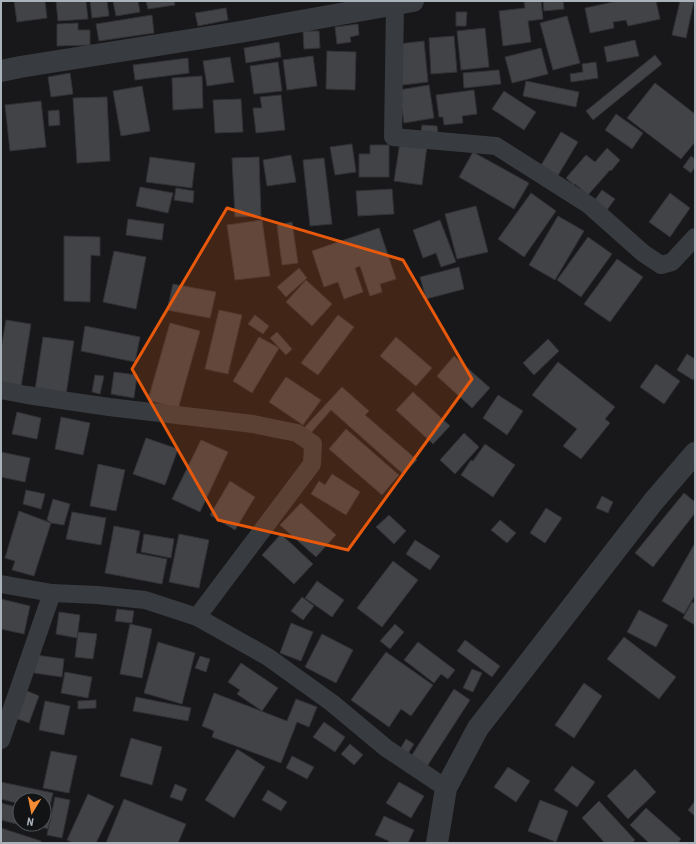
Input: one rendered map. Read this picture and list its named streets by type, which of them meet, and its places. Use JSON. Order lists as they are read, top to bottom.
{
  "north": "bottom"
}
